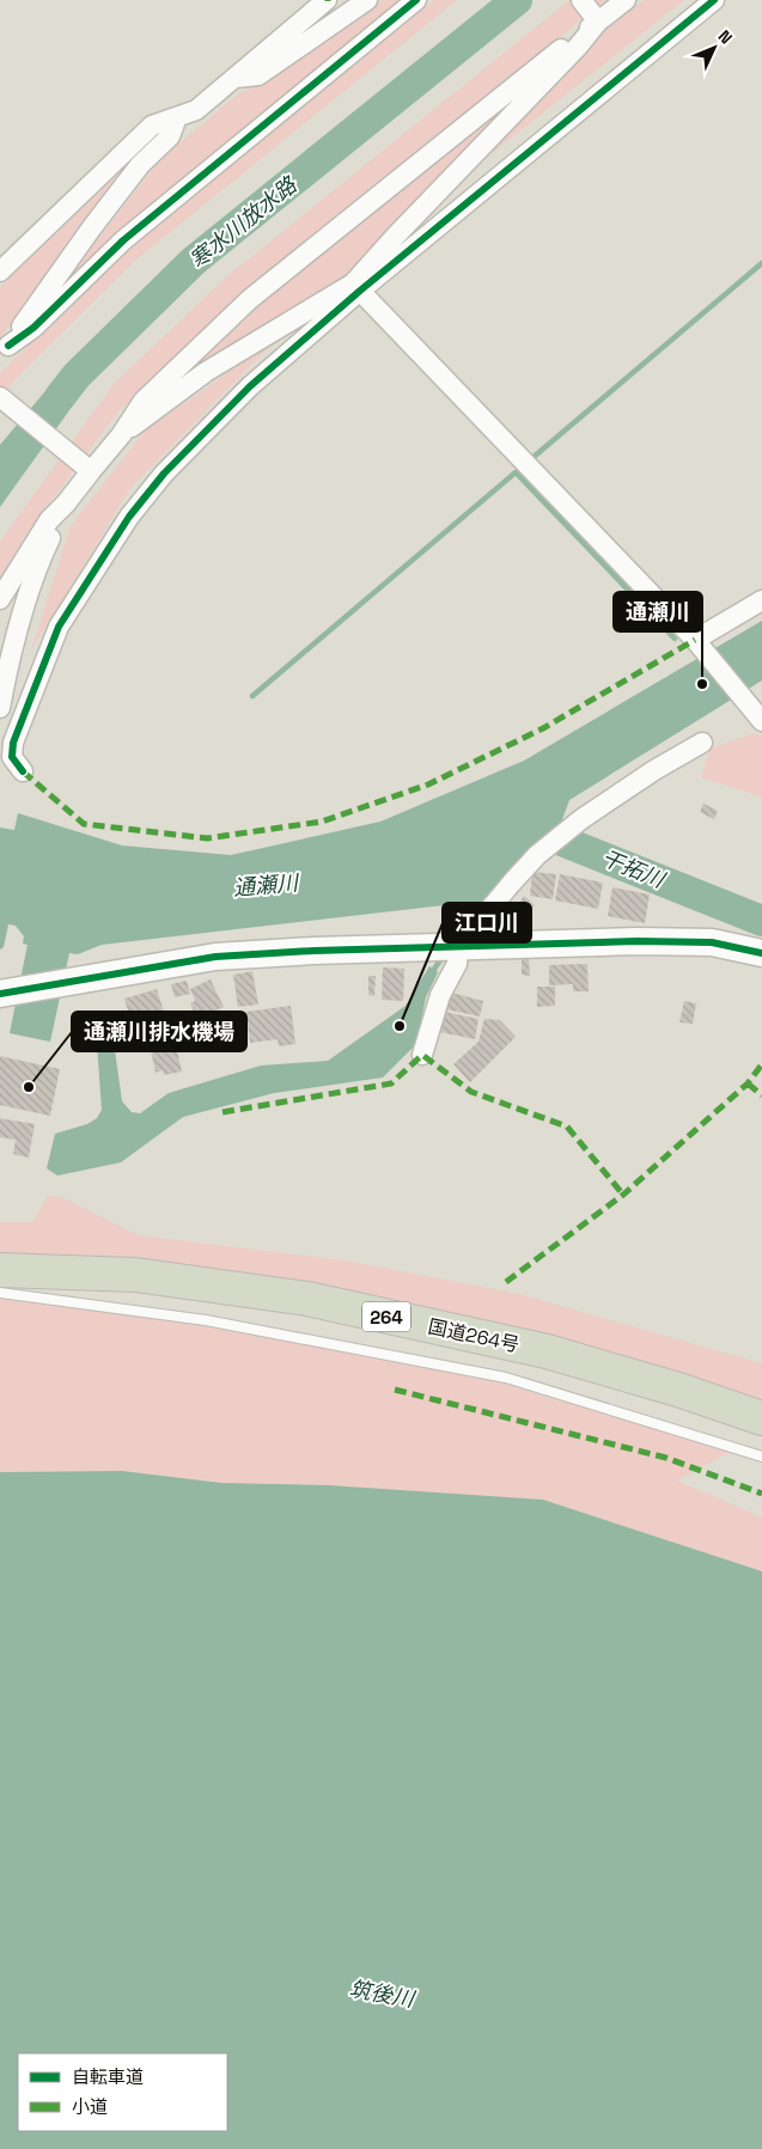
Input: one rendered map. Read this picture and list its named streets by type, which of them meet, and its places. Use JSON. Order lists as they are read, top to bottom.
{
  "streets": {
    "highway": ["264", "国道264号"]
  },
  "water": [
    "寒水川放水路",
    "干拓川",
    "通瀬川",
    "筑後川"
  ],
  "places": ["通瀬川", "江口川", "通瀬川排水機場"],
  "legend": ["自転車道", "小道"],
  "north": "top right"
}
